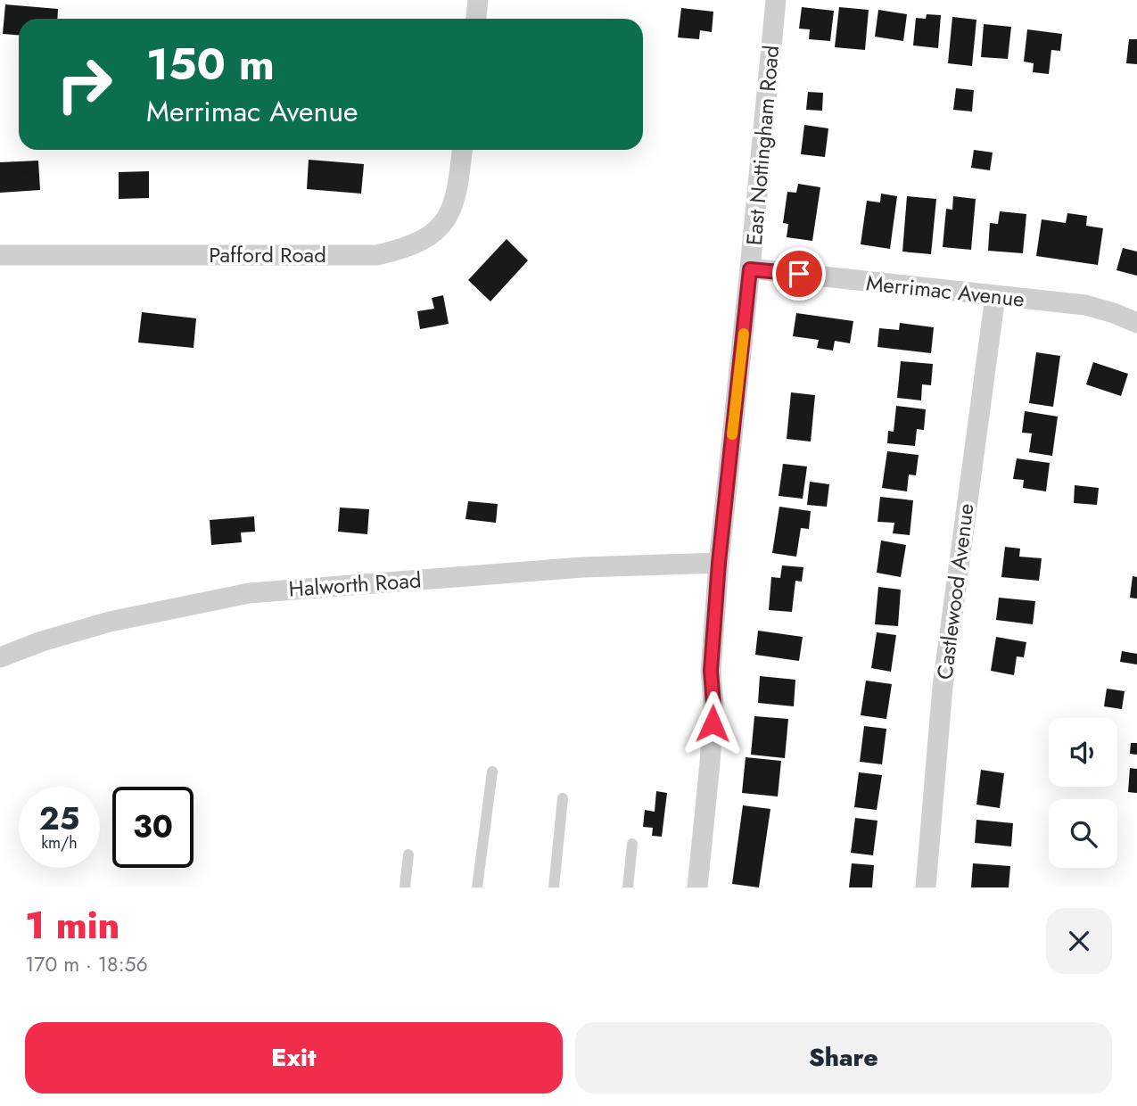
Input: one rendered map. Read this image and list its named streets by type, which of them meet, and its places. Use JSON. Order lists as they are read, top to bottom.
{
  "streets": {
    "street": [
      "East Nottingham Road",
      "Pafford Road",
      "Merrimac Avenue",
      "Halworth Road",
      "Castlewood Avenue"
    ]
  },
  "crossings": [
    ["East Nottingham Road", "Merrimac Avenue"],
    ["East Nottingham Road", "Halworth Road"],
    ["Merrimac Avenue", "Castlewood Avenue"]
  ],
  "page": {
    "turn": ["150 m", "Merrimac Avenue"],
    "speed": "25 km/h",
    "limit": "30",
    "heading": ["1 min", "170 m · 18:56"],
    "buttons": ["Exit", "Share"]
  }
}
